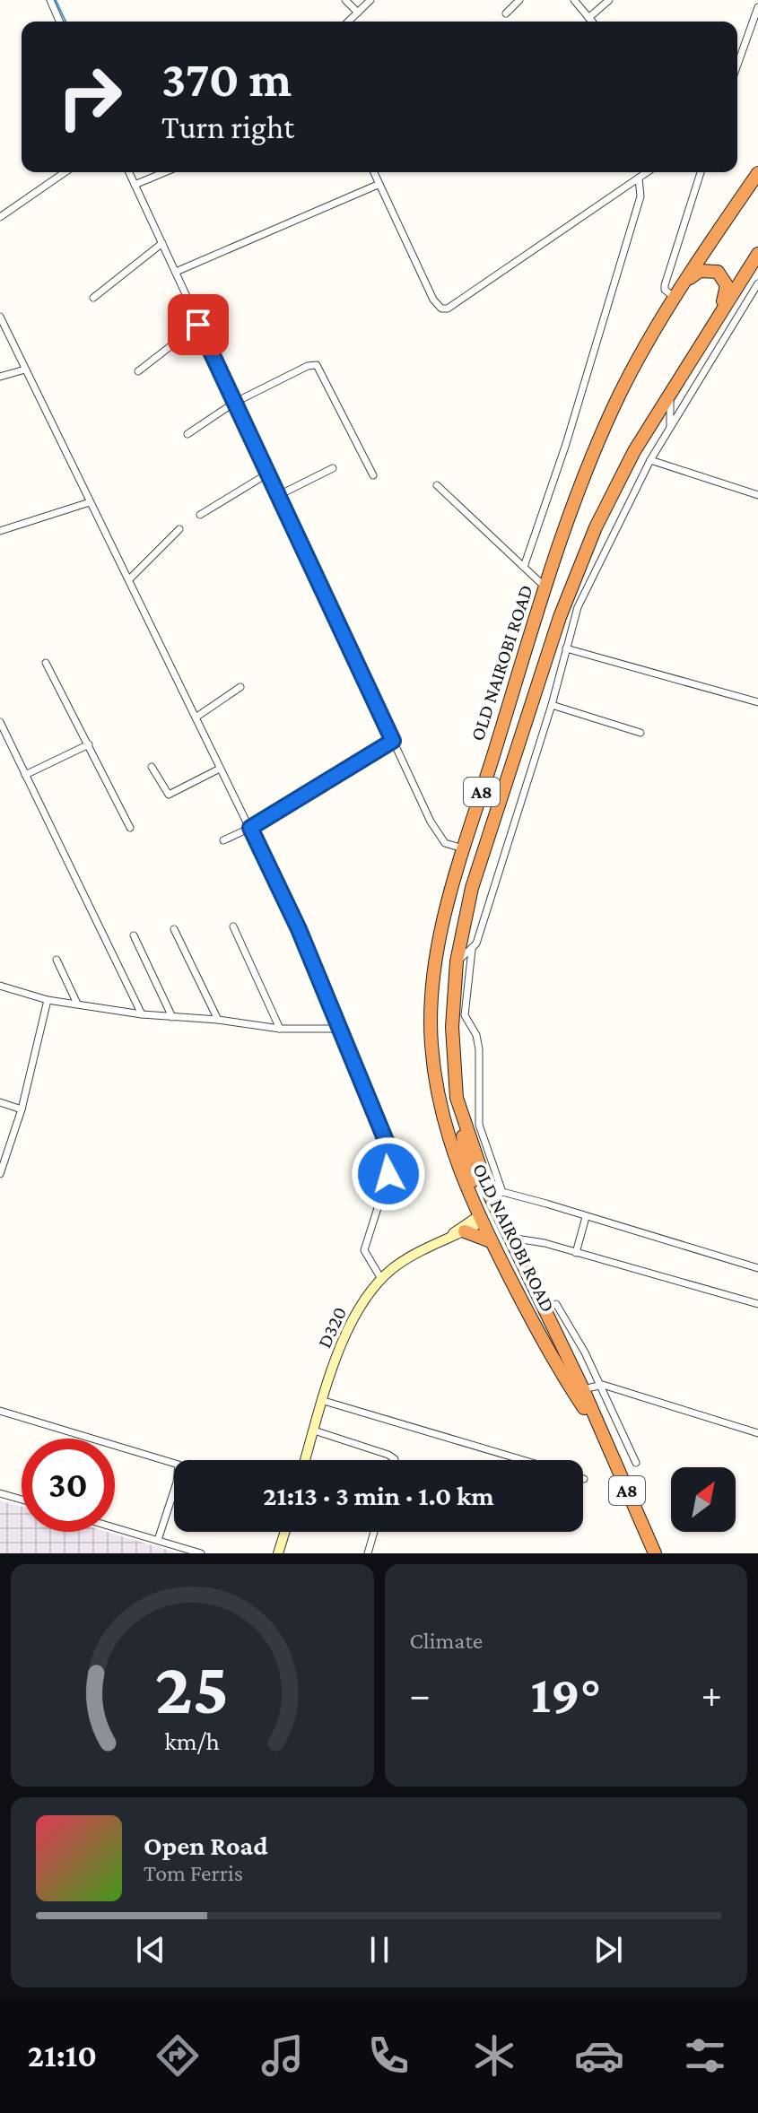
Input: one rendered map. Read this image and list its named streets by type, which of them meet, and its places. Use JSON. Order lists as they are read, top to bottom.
{
  "streets": {
    "highway": ["OLD NAIROBI ROAD", "A8"],
    "street": ["D320"]
  },
  "crossings": [
    ["OLD NAIROBI ROAD", "D320"]
  ],
  "north": "top right",
  "page": {
    "turn": ["370 m", "Turn right"],
    "limit": "30",
    "trip": "21:13 · 3 min · 1.0 km",
    "tile": "Climate",
    "heat": ["−", "19°", "+"],
    "song": ["Open Road", "Tom Ferris"],
    "tabs": "21:10",
    "gauge": ["25", "km/h"]
  }
}
